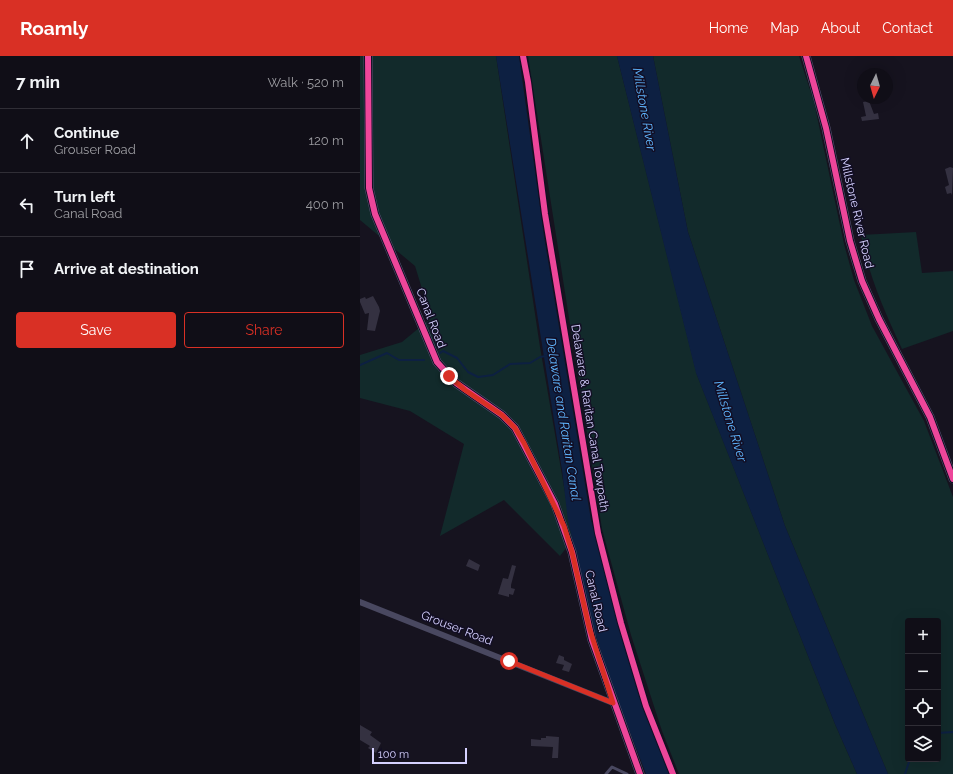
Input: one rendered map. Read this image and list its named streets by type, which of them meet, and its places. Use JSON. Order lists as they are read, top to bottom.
{
  "streets": {
    "street": ["Millstone River Road", "Canal Road", "Grouser Road"],
    "cycle path": ["Delaware & Raritan Canal Towpath"]
  },
  "crossings": [
    ["Canal Road", "Grouser Road"]
  ],
  "water": ["Millstone River", "Delaware and Raritan Canal"],
  "scale_bar": "100 m",
  "north": "bottom",
  "page": {
    "header": "Roamly",
    "nav": [
      "Home",
      "Map",
      "About",
      "Contact"
    ],
    "heading": ["7 min", "Walk · 520 m"],
    "list": [
      ["Continue", "Grouser Road", "120 m"],
      ["Turn left", "Canal Road", "400 m"],
      "Arrive at destination"
    ],
    "buttons": ["Save", "Share"],
    "map_buttons": ["+", "−"],
    "scale": "100 m"
  }
}
